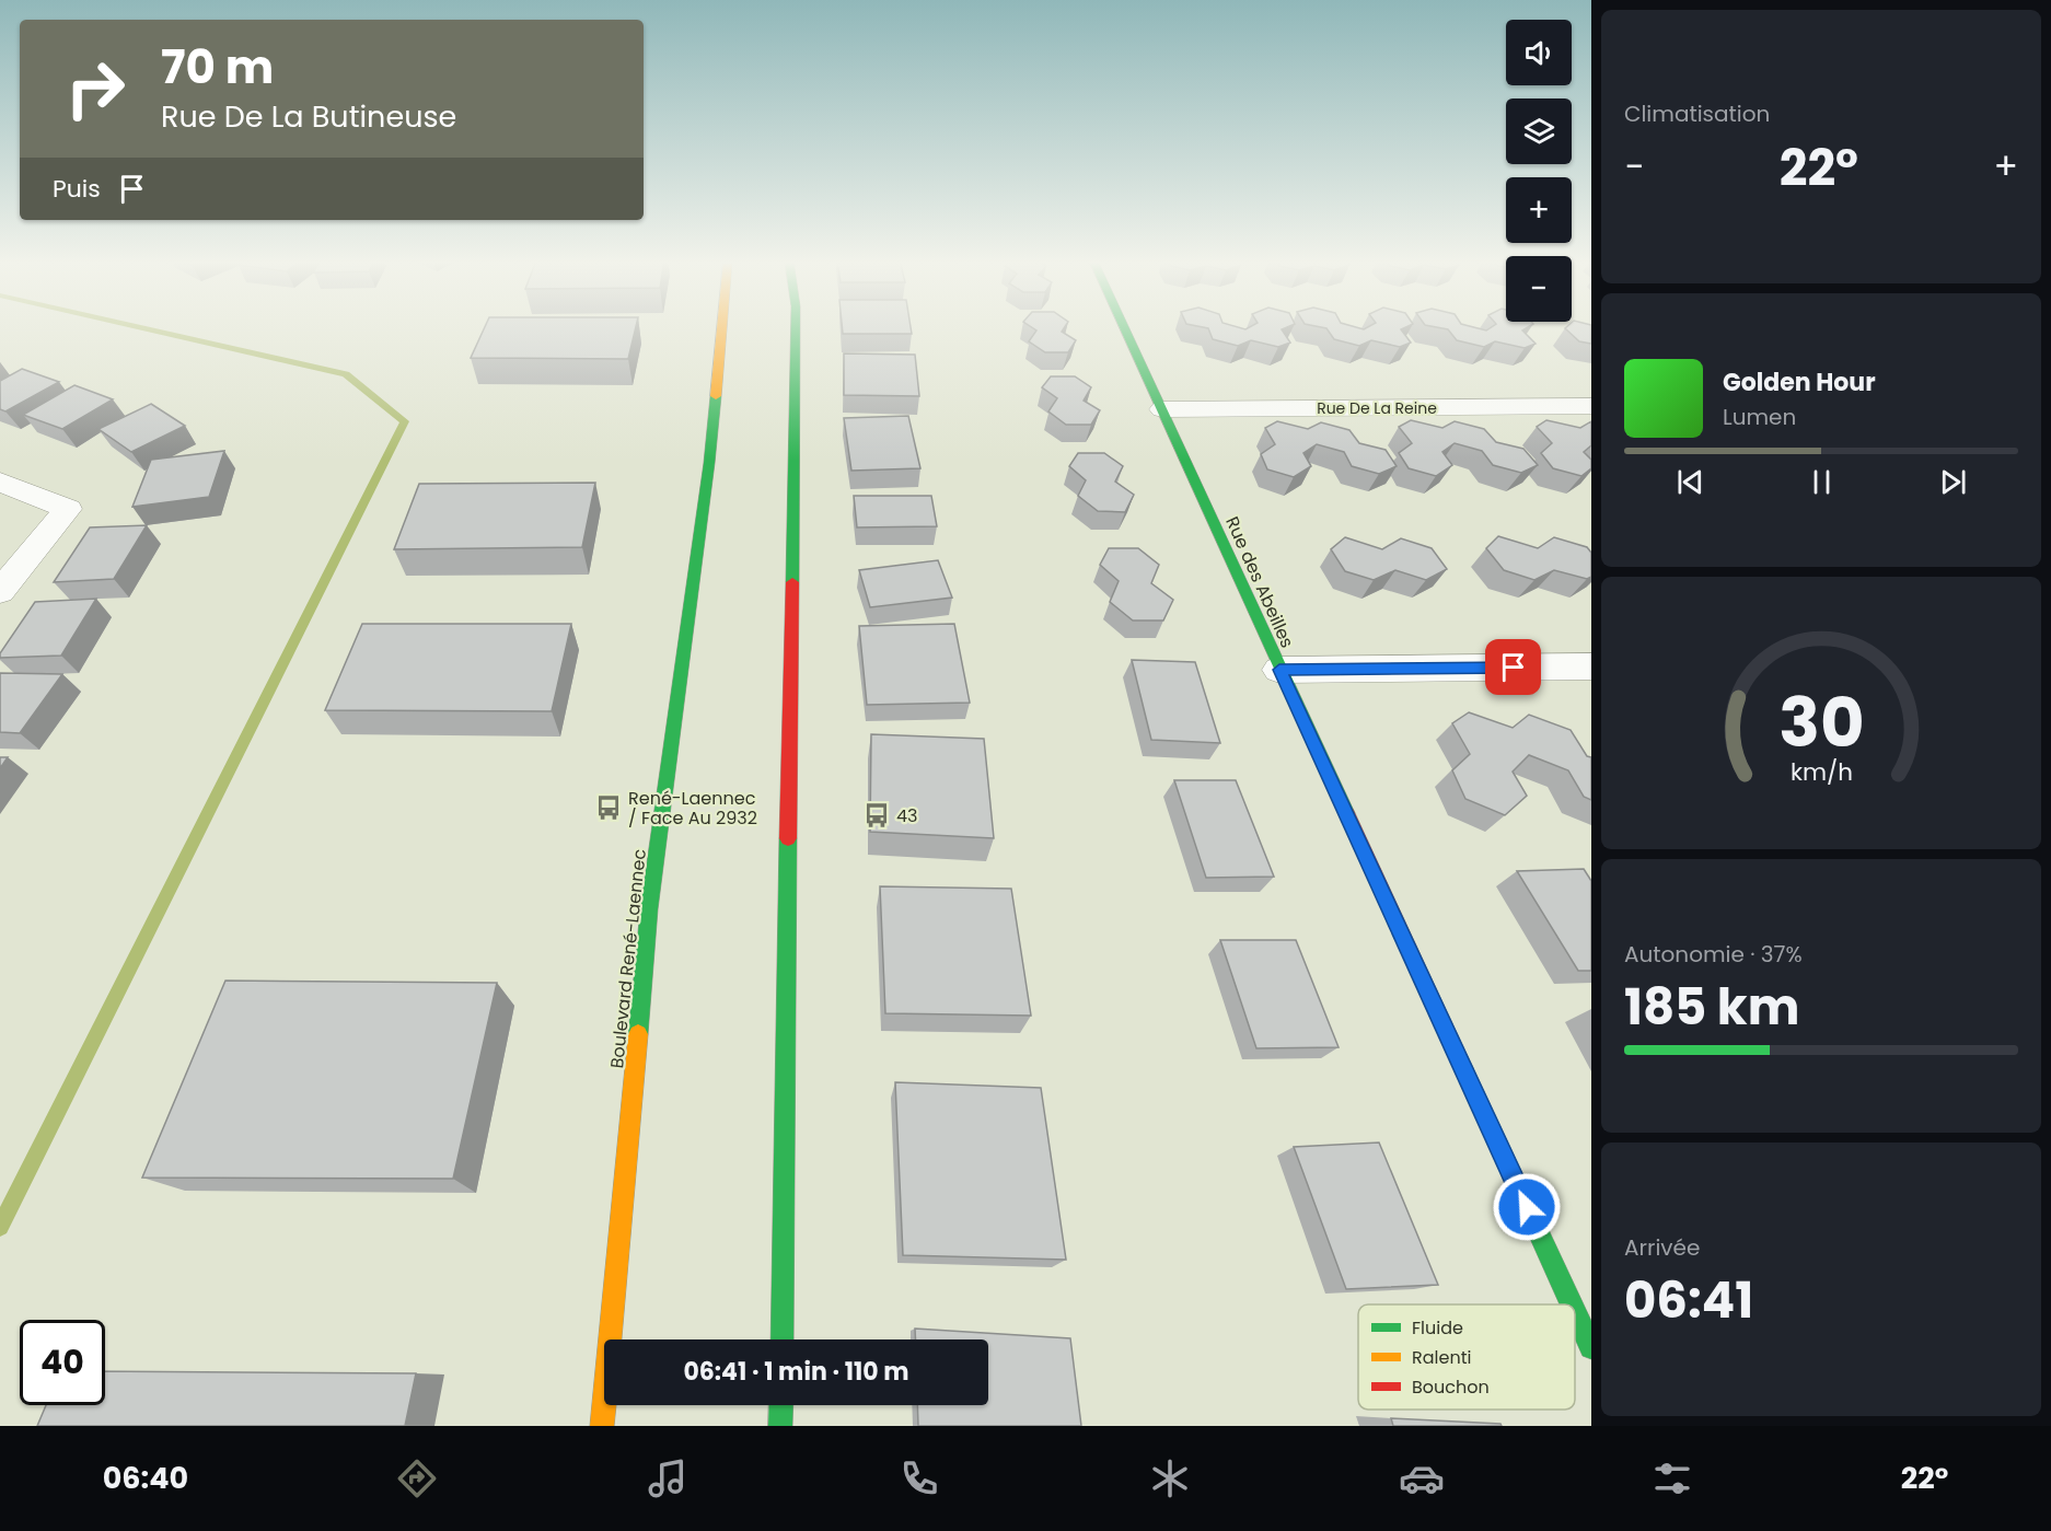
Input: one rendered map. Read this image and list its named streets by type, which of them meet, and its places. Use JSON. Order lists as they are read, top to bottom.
{
  "streets": {
    "street": ["Rue De La Reine", "Rue des Abeilles", "Boulevard René-Laennec"]
  },
  "crossings": [
    ["Rue De La Reine", "Rue des Abeilles"]
  ],
  "places": {
    "bus stop": ["René-Laennec / Face Au 2932", "43"]
  },
  "legend": ["Fluide", "Ralenti", "Bouchon"],
  "page": {
    "tile": [
      "Climatisation",
      ["Autonomie · 37%", "185 km"],
      ["Arrivée", "06:41"]
    ],
    "map_buttons": ["+", "−"],
    "turn": ["70 m", "Rue De La Butineuse"],
    "heat": ["−", "22°", "+"],
    "then": "Puis",
    "song": ["Golden Hour", "Lumen"],
    "limit": "40",
    "trip": "06:41 · 1 min · 110 m",
    "tabs": ["06:40", "22°"],
    "gauge": ["30", "km/h"]
  }
}
